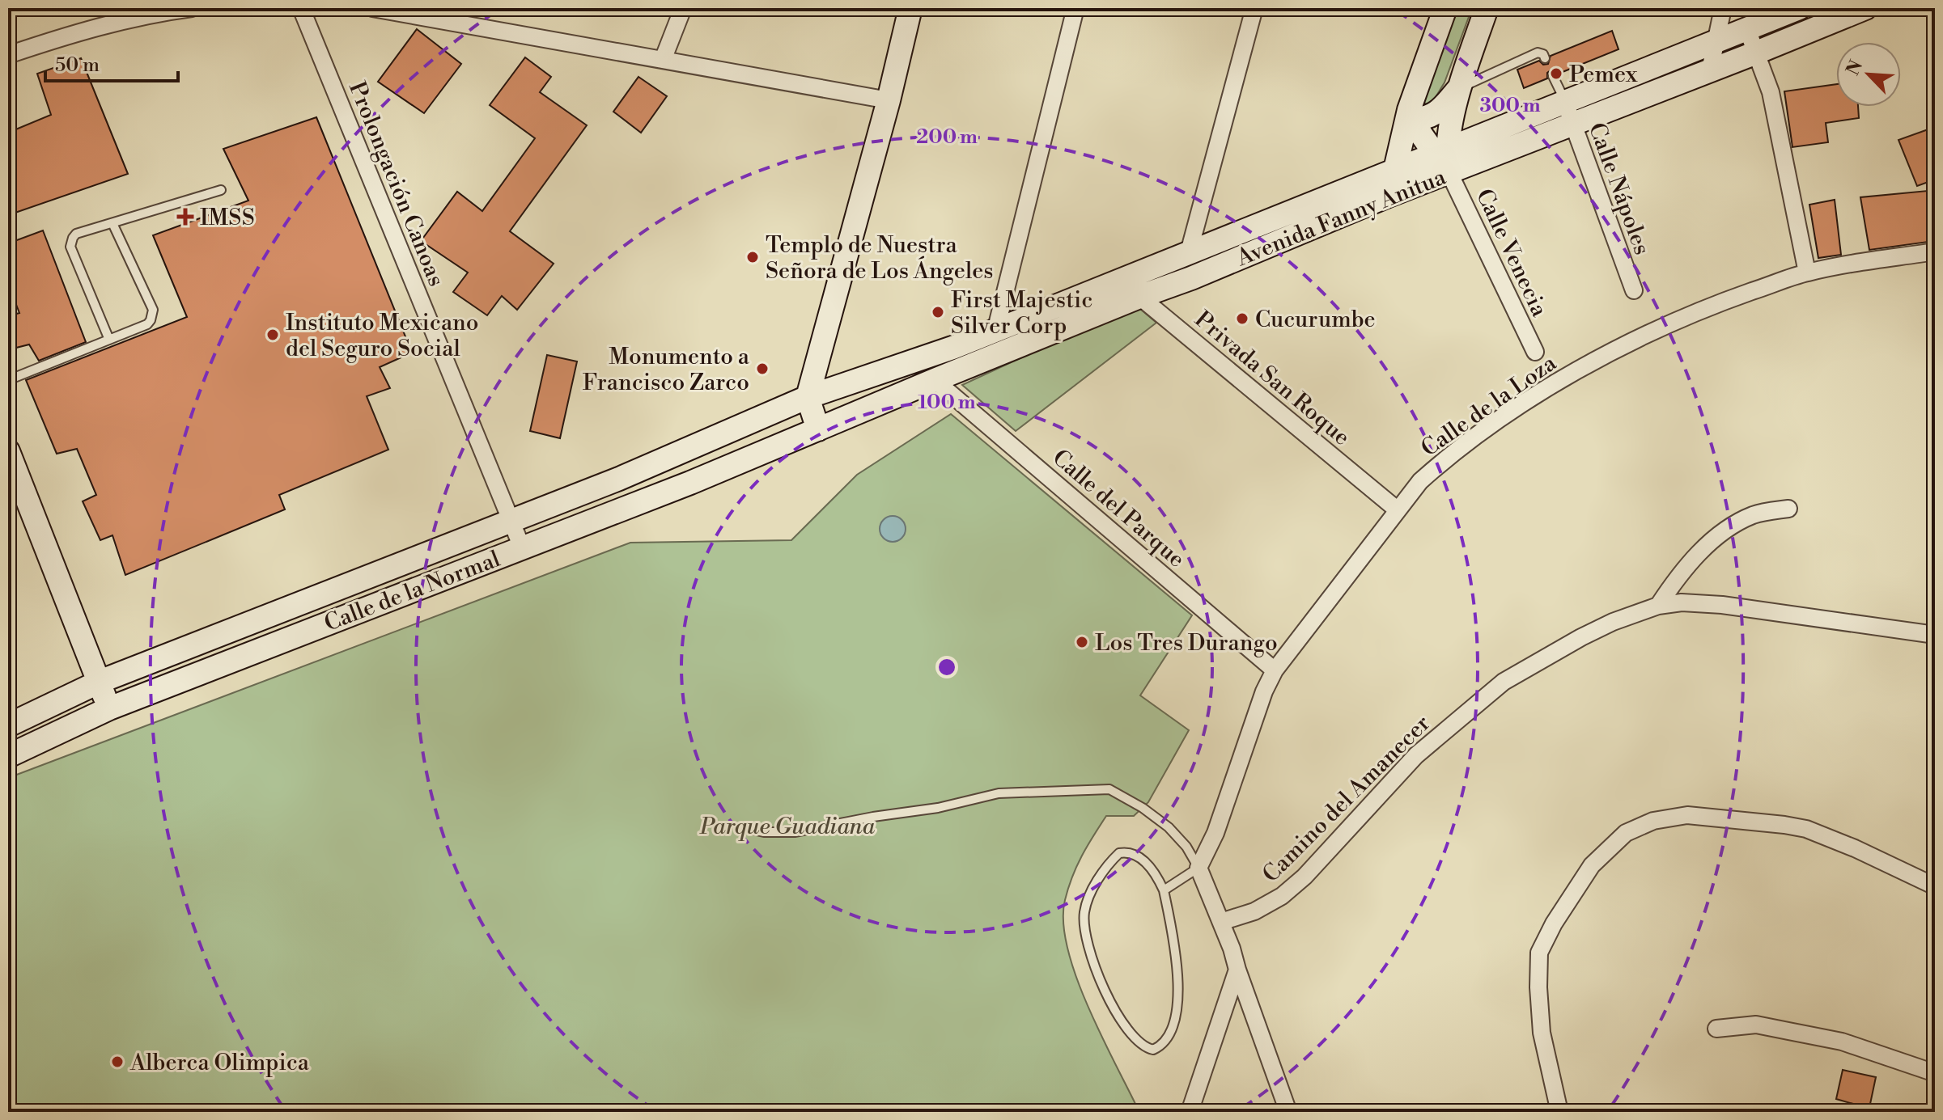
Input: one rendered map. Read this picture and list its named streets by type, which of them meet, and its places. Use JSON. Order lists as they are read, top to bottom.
{
  "streets": {
    "main road": ["Avenida Fanny Anitua", "Calle de la Normal"],
    "street": [
      "Prolongación Canoas",
      "Calle Nápoles",
      "Calle Venecia",
      "Privada San Roque",
      "Calle de la Loza",
      "Calle del Parque",
      "Camino del Amanecer"
    ]
  },
  "crossings": [
    ["Prolongación Canoas", "Calle de la Normal"],
    ["Calle Nápoles", "Avenida Fanny Anitua"],
    ["Avenida Fanny Anitua", "Calle Venecia"],
    ["Avenida Fanny Anitua", "Privada San Roque"],
    ["Avenida Fanny Anitua", "Calle del Parque"],
    ["Avenida Fanny Anitua", "Calle de la Normal"],
    ["Privada San Roque", "Calle de la Loza"],
    ["Calle de la Loza", "Calle del Parque"]
  ],
  "parks": ["Parque Guadiana"],
  "places": {
    "other": [
      "Pemex",
      "Templo de Nuestra Señora de Los Ángeles",
      "First Majestic Silver Corp",
      "Cucurumbe",
      "Instituto Mexicano del Seguro Social",
      "Monumento a Francisco Zarco",
      "Los Tres Durango",
      "Alberca Olimpica"
    ],
    "health": ["IMSS"]
  },
  "scale_bar": "50 m",
  "north": "top left",
  "rings": ["300 m", "200 m", "100 m"]
}
